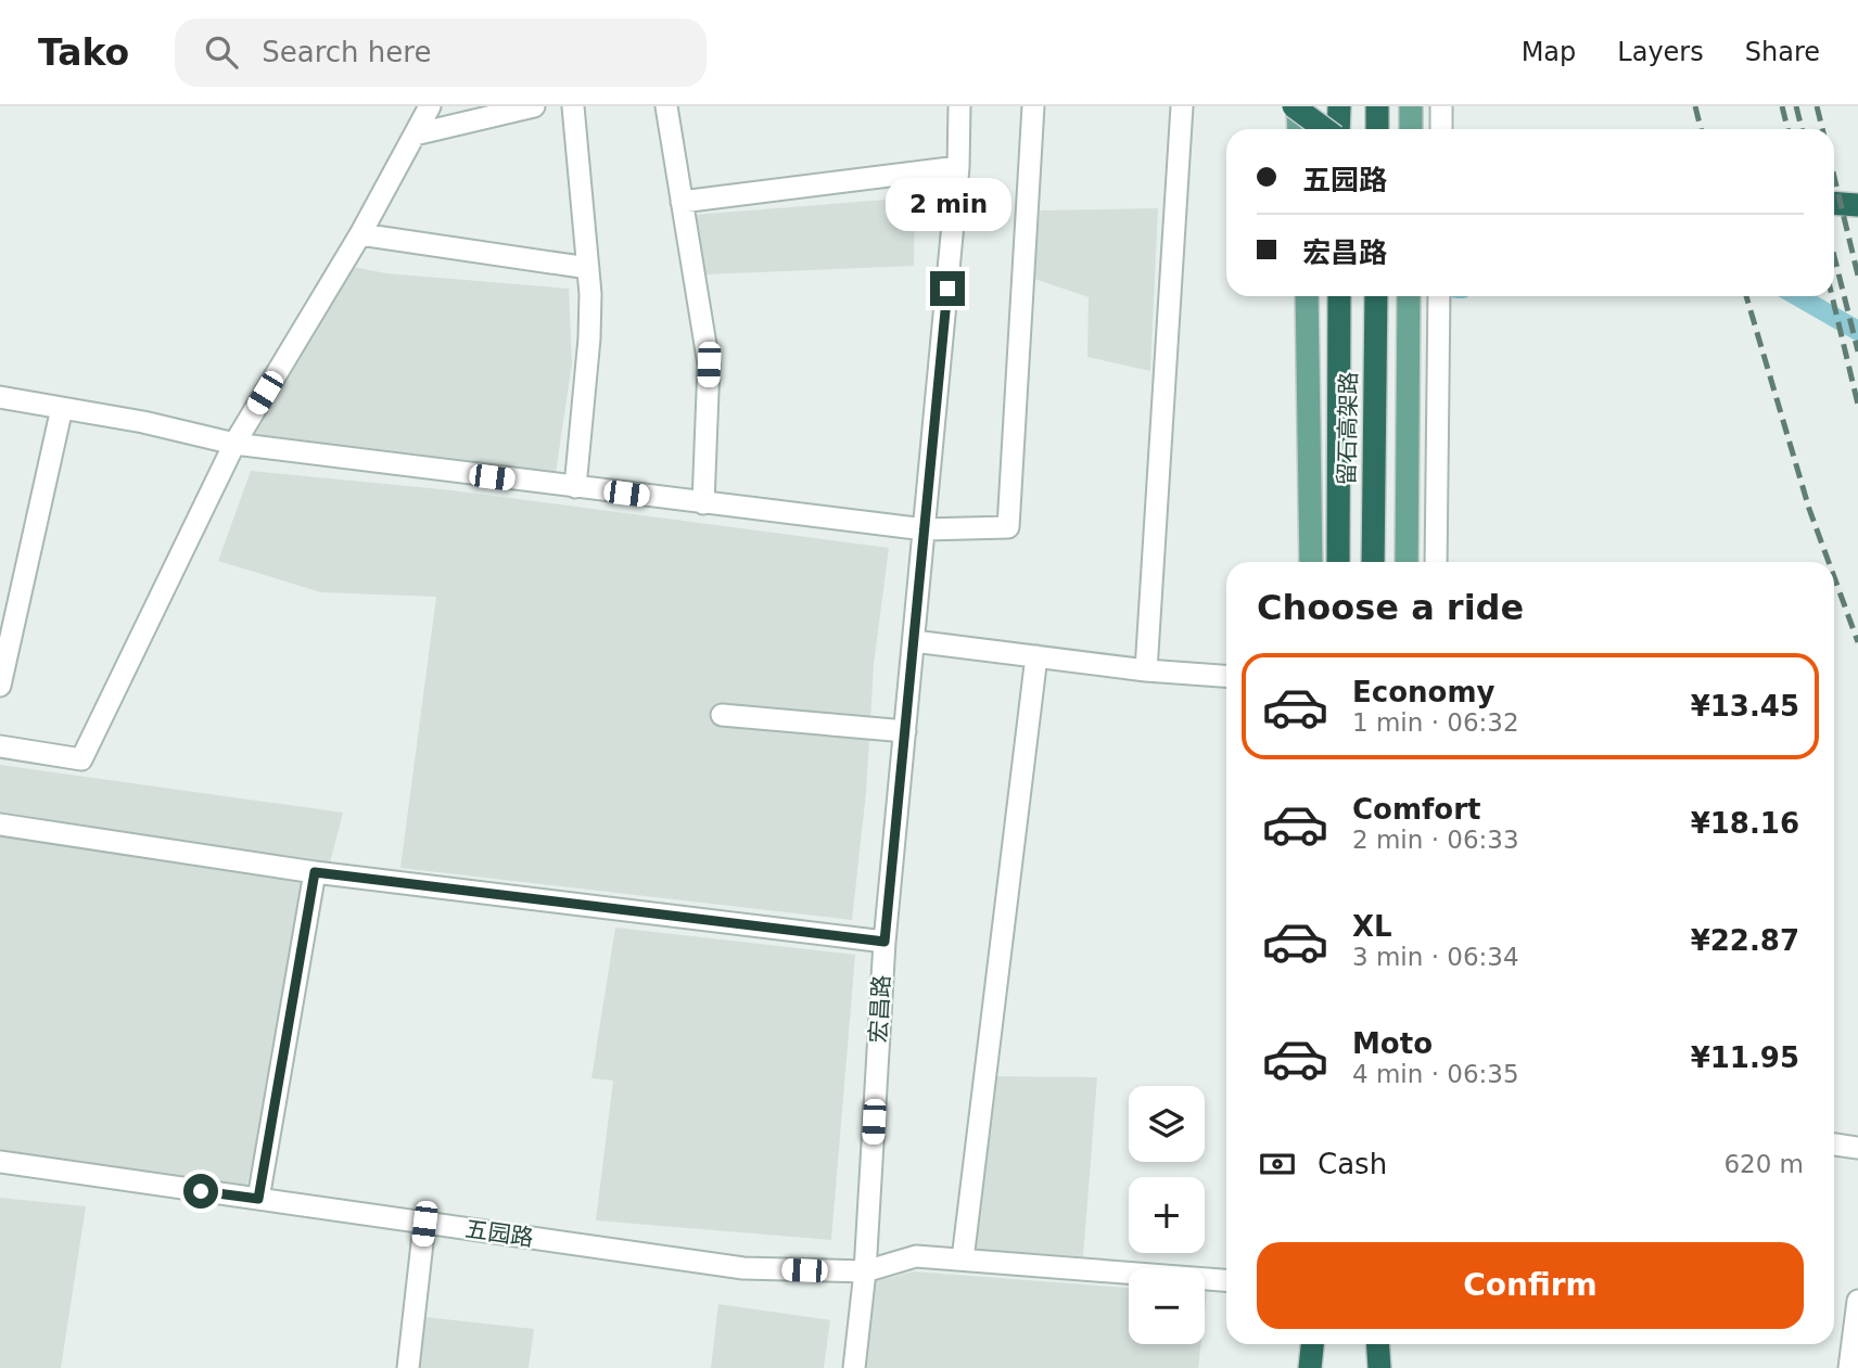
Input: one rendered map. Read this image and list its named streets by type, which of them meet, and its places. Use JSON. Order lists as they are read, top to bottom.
{
  "streets": {
    "highway": ["留石高架路"],
    "street": ["宏昌路", "五园路"]
  },
  "crossings": [
    ["宏昌路", "五园路"]
  ],
  "page": {
    "header": "Tako",
    "search": "Search here",
    "nav": ["Map", "Layers", "Share"],
    "banner": ["五园路", "宏昌路"],
    "bubble": "2 min",
    "heading": "Choose a ride",
    "list": [
      {
        "name": "Economy",
        "note": "1 min · 06:32",
        "value": "¥13.45"
      },
      {
        "name": "Comfort",
        "note": "2 min · 06:33",
        "value": "¥18.16"
      },
      {
        "name": "XL",
        "note": "3 min · 06:34",
        "value": "¥22.87"
      },
      {
        "name": "Moto",
        "note": "4 min · 06:35",
        "value": "¥11.95"
      }
    ],
    "map_buttons": ["+", "−"],
    "pay": ["Cash", "620 m"],
    "buttons": "Confirm"
  }
}
